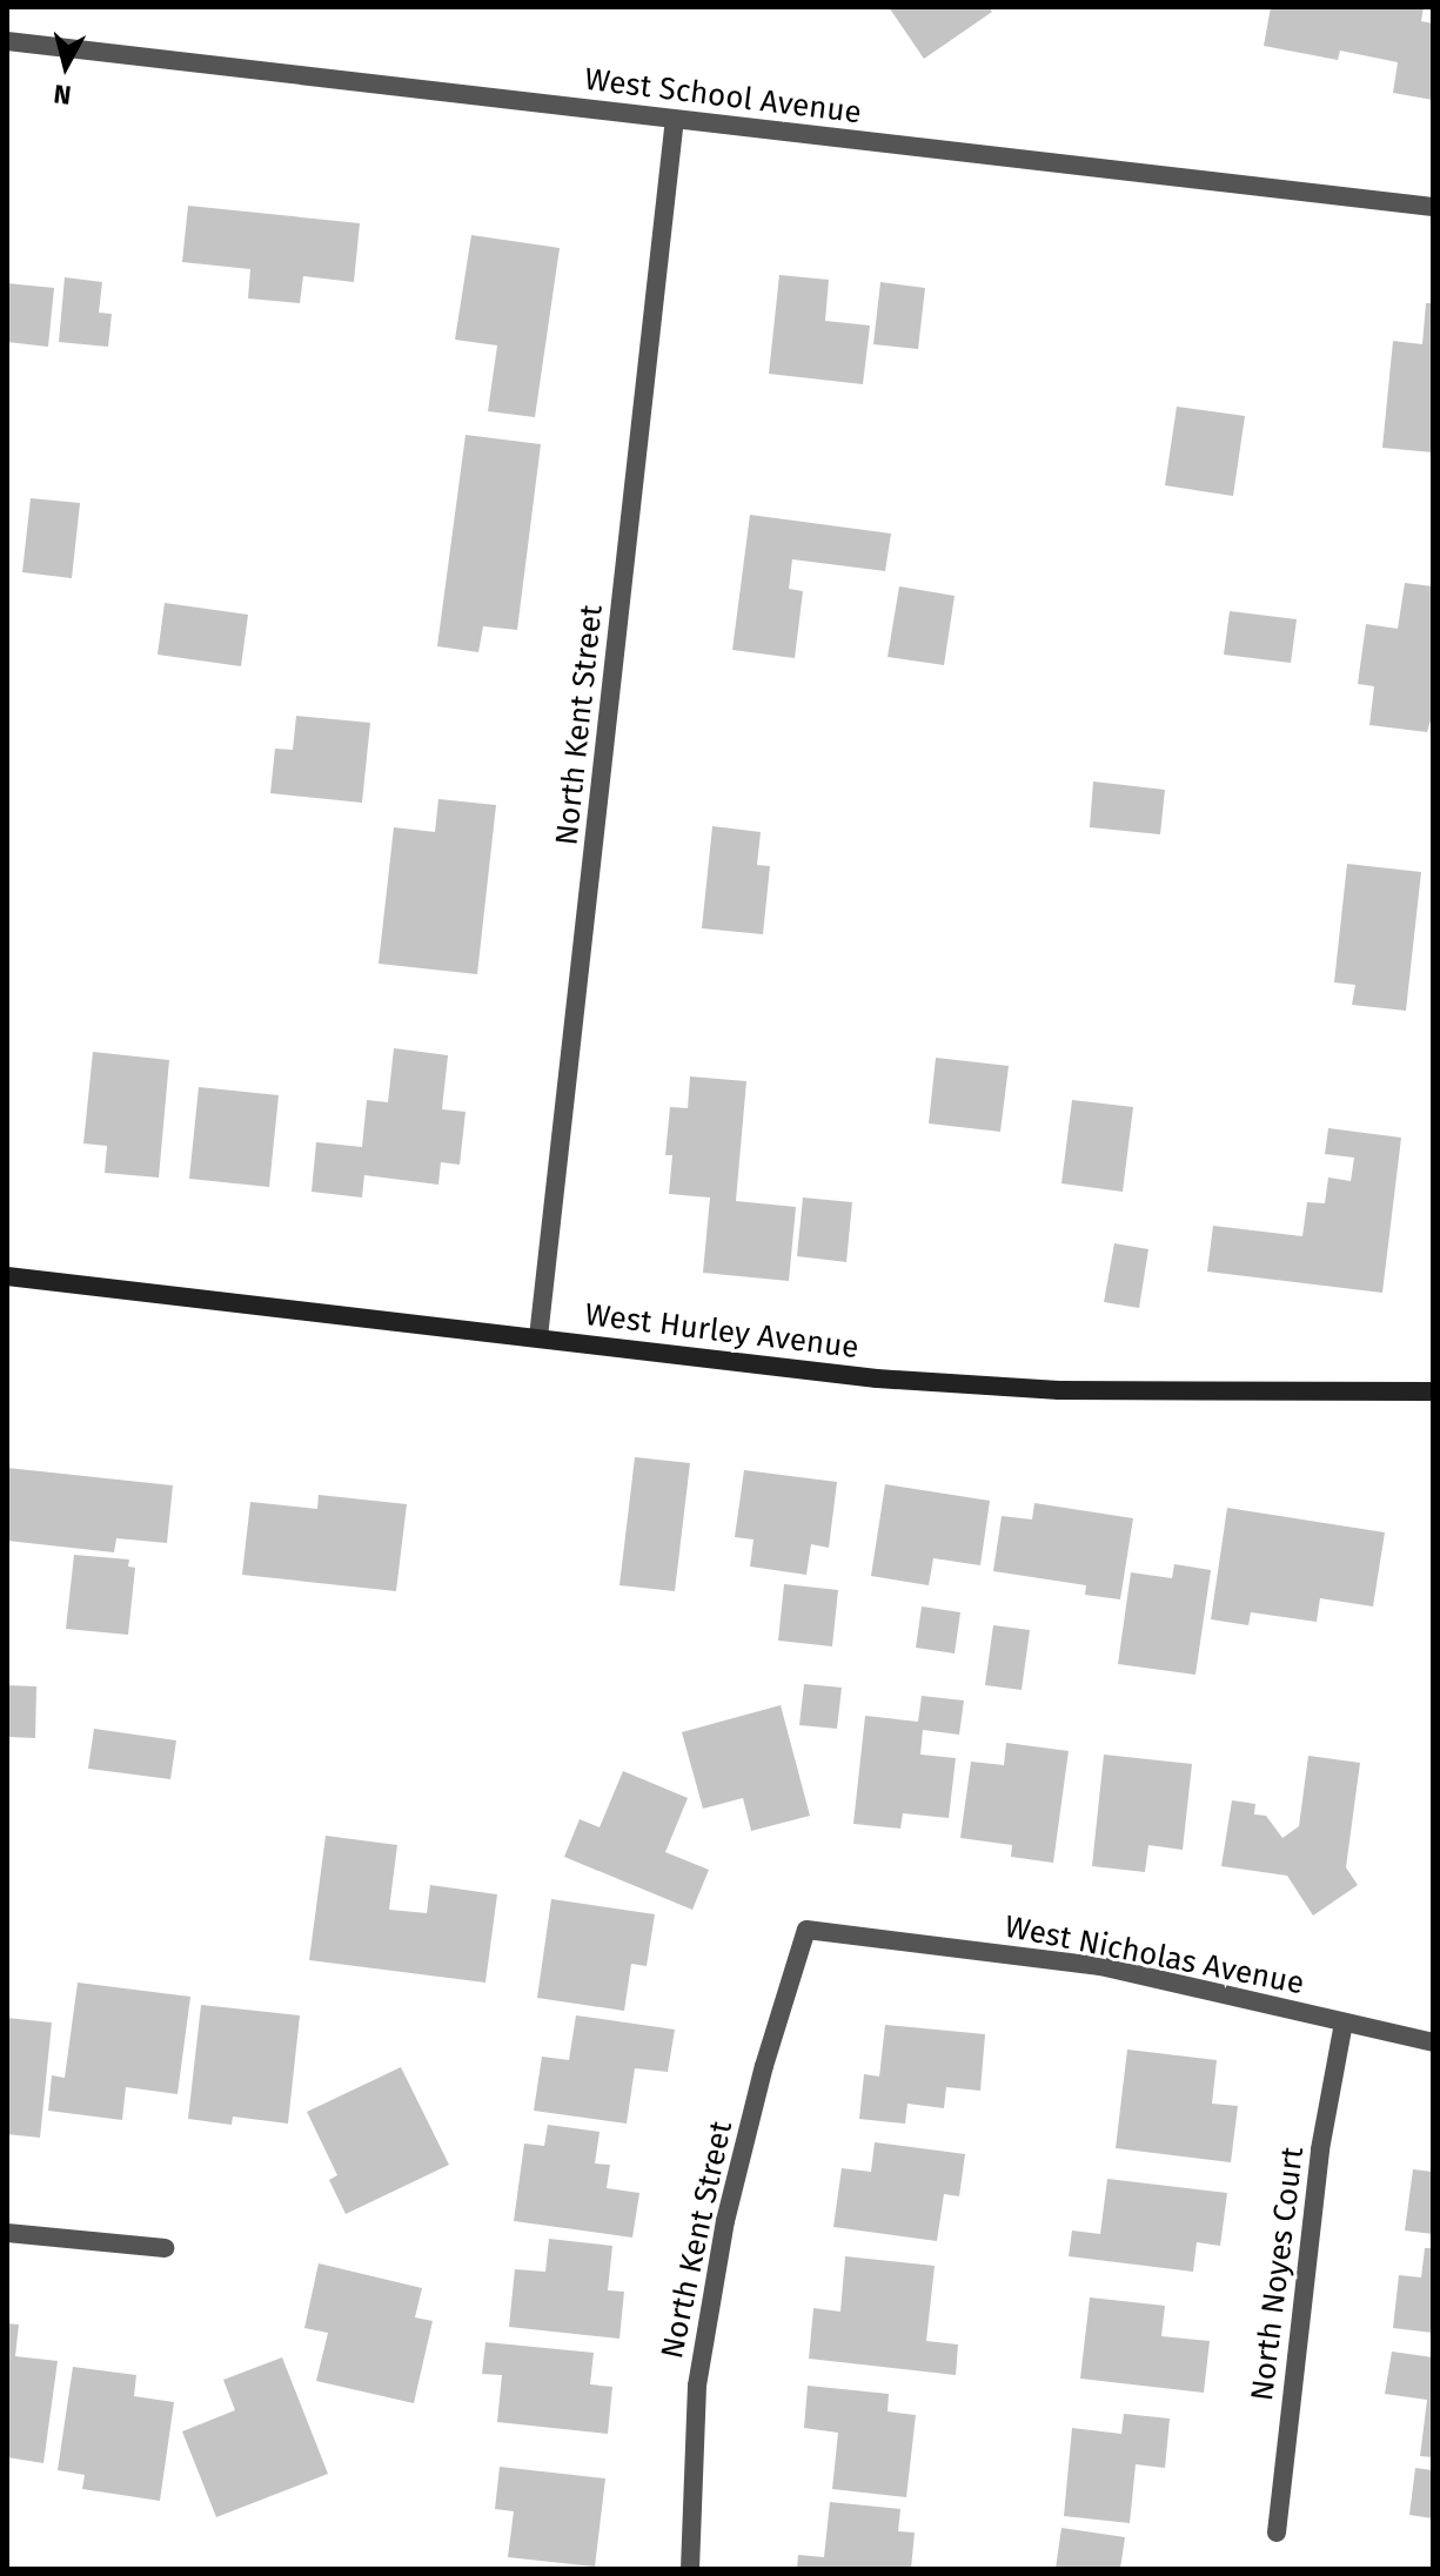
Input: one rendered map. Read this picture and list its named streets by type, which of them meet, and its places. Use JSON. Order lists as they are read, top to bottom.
{
  "streets": {
    "street": [
      "West School Avenue",
      "North Kent Street",
      "West Hurley Avenue",
      "West Nicholas Avenue",
      "North Noyes Court"
    ]
  },
  "crossings": [
    ["West School Avenue", "North Kent Street"],
    ["North Kent Street", "West Hurley Avenue"],
    ["North Kent Street", "West Nicholas Avenue"],
    ["West Nicholas Avenue", "North Noyes Court"]
  ],
  "north": "bottom"
}
